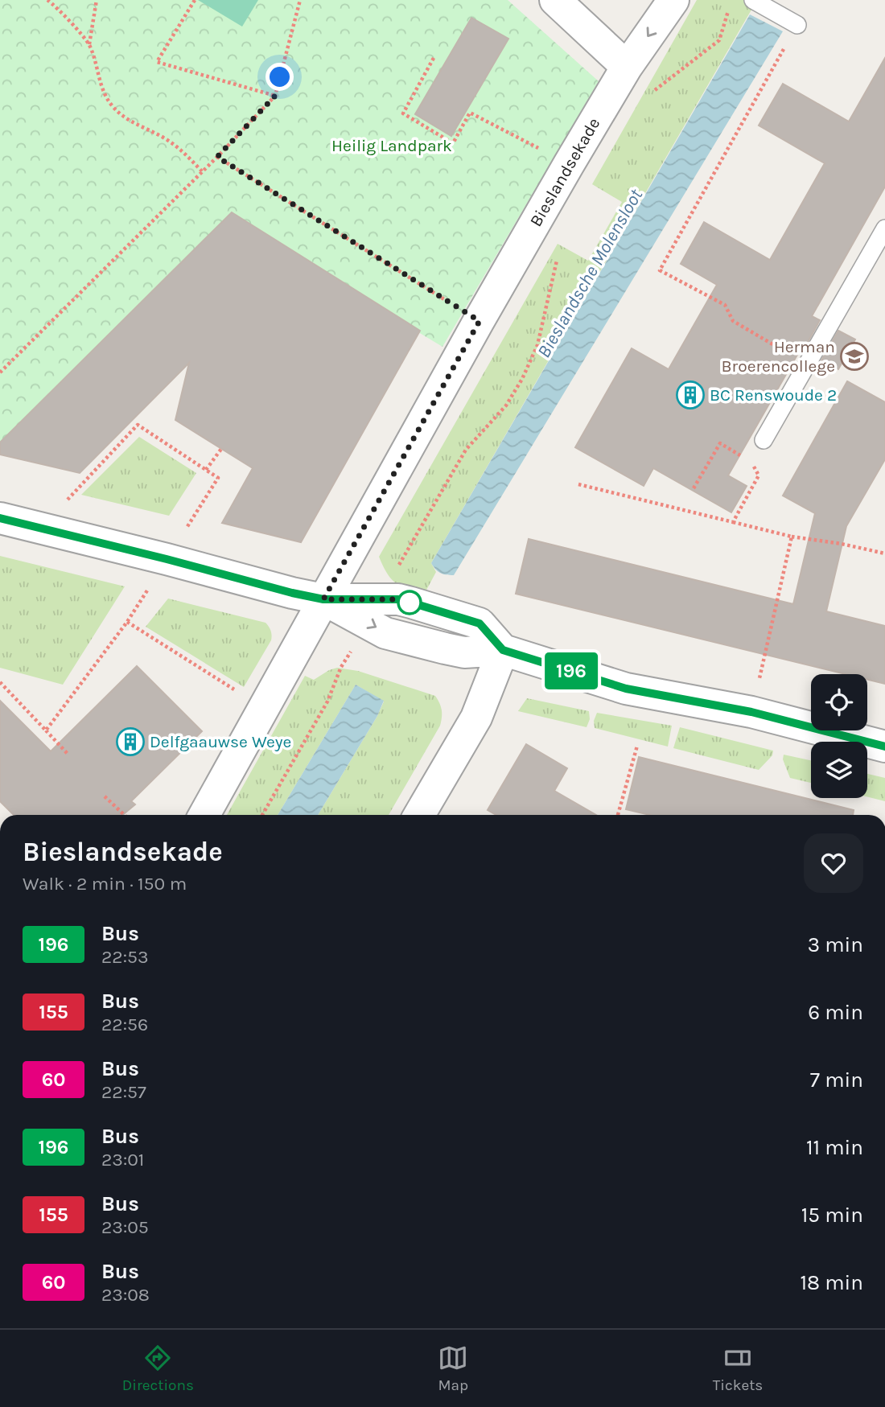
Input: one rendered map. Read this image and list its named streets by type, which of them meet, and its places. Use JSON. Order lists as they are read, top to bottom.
{
  "streets": {
    "street": ["Bieslandsekade"]
  },
  "water": ["Bieslandsche Molensloot"],
  "parks": ["Heilig Landpark"],
  "places": {
    "school or university": ["Herman Broerencollege"],
    "building": ["BC Renswoude 2", "Delfgaauwse Weye"]
  },
  "lines": ["bus line 196"],
  "page": {
    "on_map": "196",
    "heading": ["Bieslandsekade", "Walk · 2 min · 150 m"],
    "list": [
      {
        "mark": "196",
        "name": "Bus",
        "note": "22:53",
        "value": "3 min"
      },
      {
        "mark": "155",
        "name": "Bus",
        "note": "22:56",
        "value": "6 min"
      },
      {
        "mark": "60",
        "name": "Bus",
        "note": "22:57",
        "value": "7 min"
      },
      {
        "mark": "196",
        "name": "Bus",
        "note": "23:01",
        "value": "11 min"
      },
      {
        "mark": "155",
        "name": "Bus",
        "note": "23:05",
        "value": "15 min"
      },
      {
        "mark": "60",
        "name": "Bus",
        "note": "23:08",
        "value": "18 min"
      }
    ],
    "tabs": ["Directions", "Map", "Tickets"]
  }
}
